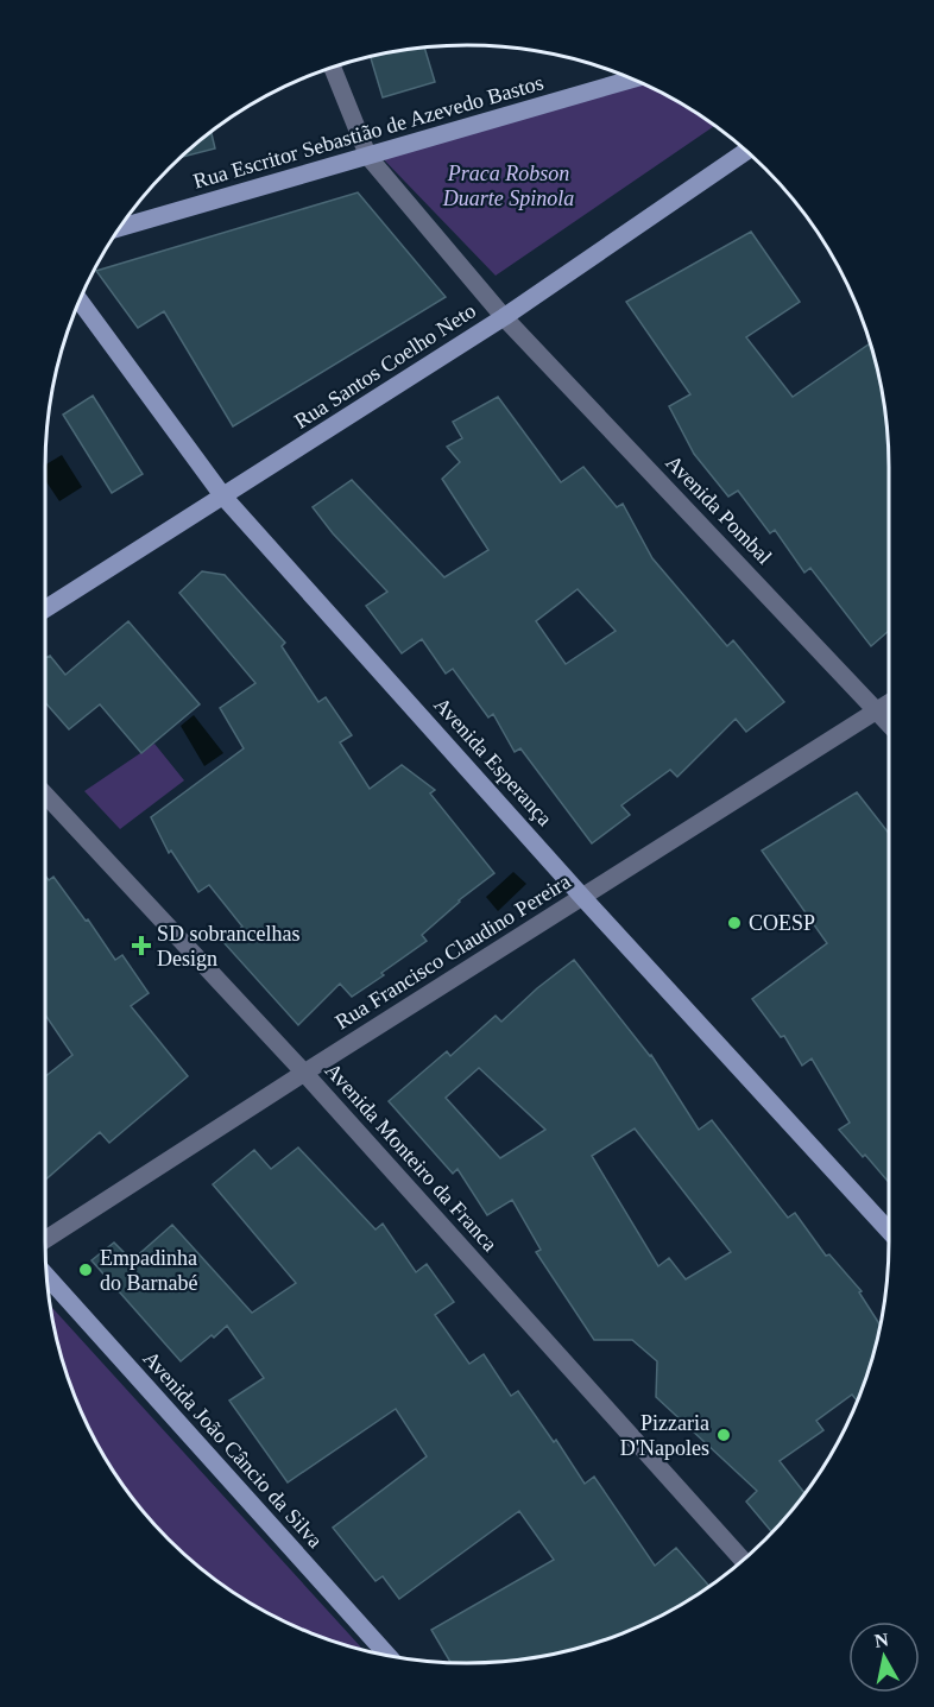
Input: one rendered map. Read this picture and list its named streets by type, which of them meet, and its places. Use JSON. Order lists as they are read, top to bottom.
{
  "streets": {
    "main road": [
      "Rua Escritor Sebastião de Azevedo Bastos",
      "Rua Santos Coelho Neto",
      "Avenida Esperança",
      "Avenida João Câncio da Silva"
    ],
    "street": ["Avenida Pombal", "Rua Francisco Claudino Pereira", "Avenida Monteiro da Franca"]
  },
  "crossings": [
    ["Rua Escritor Sebastião de Azevedo Bastos", "Avenida Pombal"],
    ["Rua Santos Coelho Neto", "Avenida Pombal"],
    ["Rua Santos Coelho Neto", "Avenida Esperança"],
    ["Avenida Pombal", "Rua Francisco Claudino Pereira"],
    ["Avenida Esperança", "Rua Francisco Claudino Pereira"],
    ["Rua Francisco Claudino Pereira", "Avenida Monteiro da Franca"]
  ],
  "parks": ["Praca Robson Duarte Spinola"],
  "places": {
    "other": ["COESP", "Empadinha do Barnabé", "Pizzaria D'Napoles"],
    "health": ["SD sobrancelhas Design"]
  },
  "north": "top"
}
